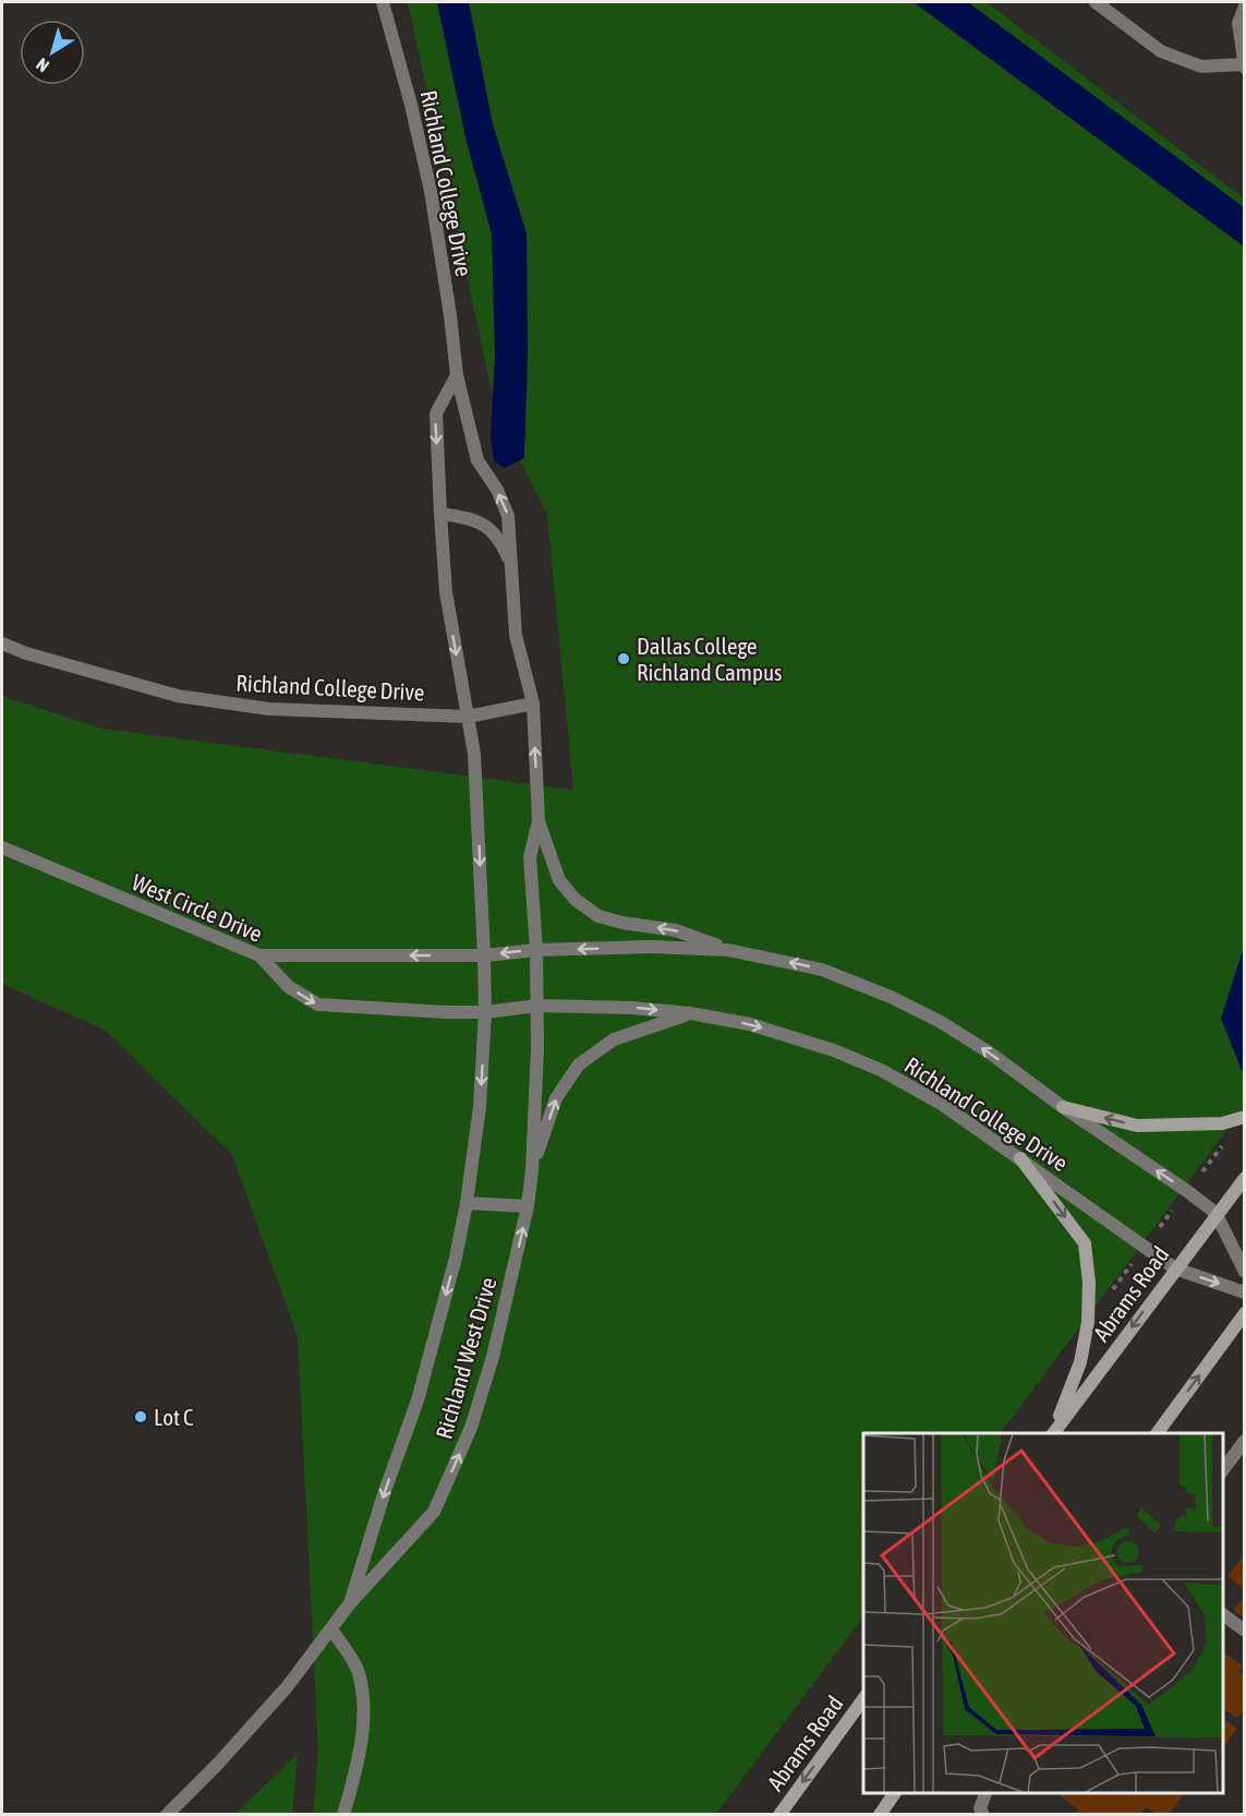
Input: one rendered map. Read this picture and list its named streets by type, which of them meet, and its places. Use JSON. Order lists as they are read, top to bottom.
{
  "streets": {
    "main road": ["Abrams Road"],
    "street": ["Richland College Drive", "West Circle Drive", "Richland West Drive"]
  },
  "crossings": [
    ["Richland College Drive", "West Circle Drive"],
    ["Richland College Drive", "Abrams Road"],
    ["Richland College Drive", "Richland West Drive"],
    ["West Circle Drive", "Richland West Drive"]
  ],
  "one_way": ["West Circle Drive"],
  "places": ["Dallas College Richland Campus", "Lot C"],
  "north": "bottom left"
}
